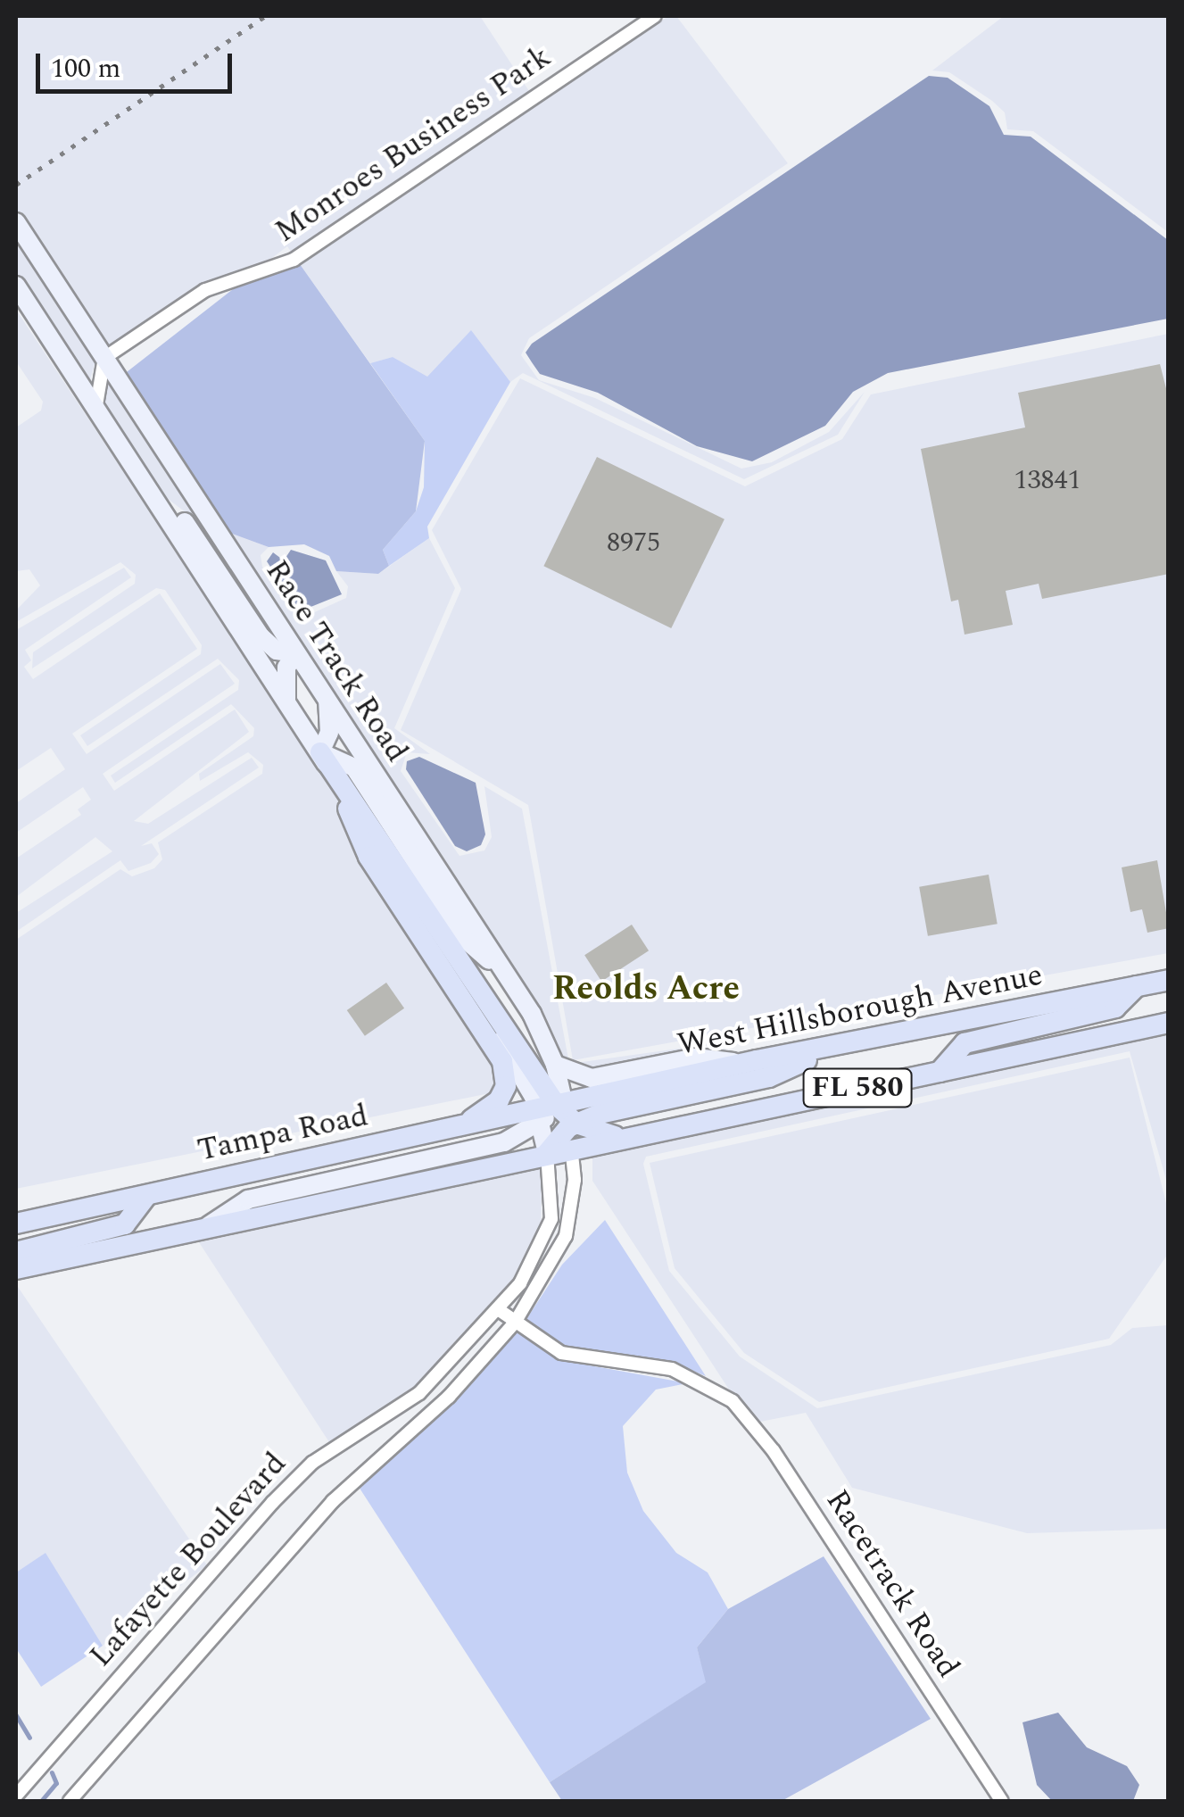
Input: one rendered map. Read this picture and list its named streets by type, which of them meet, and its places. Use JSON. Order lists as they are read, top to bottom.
{
  "streets": {
    "main road": [
      "Race Track Road",
      "West Hillsborough Avenue",
      "FL 580",
      "Tampa Road"
    ],
    "street": ["Monroes Business Park", "Lafayette Boulevard", "Racetrack Road"]
  },
  "crossings": [
    ["Monroes Business Park", "Race Track Road"],
    ["Race Track Road", "West Hillsborough Avenue"],
    ["Race Track Road", "FL 580"],
    ["Race Track Road", "Tampa Road"],
    ["Race Track Road", "Lafayette Boulevard"],
    ["West Hillsborough Avenue", "FL 580"],
    ["West Hillsborough Avenue", "Tampa Road"],
    ["West Hillsborough Avenue", "Lafayette Boulevard"],
    ["FL 580", "Lafayette Boulevard"]
  ],
  "districts": ["Reolds Acre"],
  "house_numbers": ["13841", "8975"],
  "scale_bar": "100 m"
}
